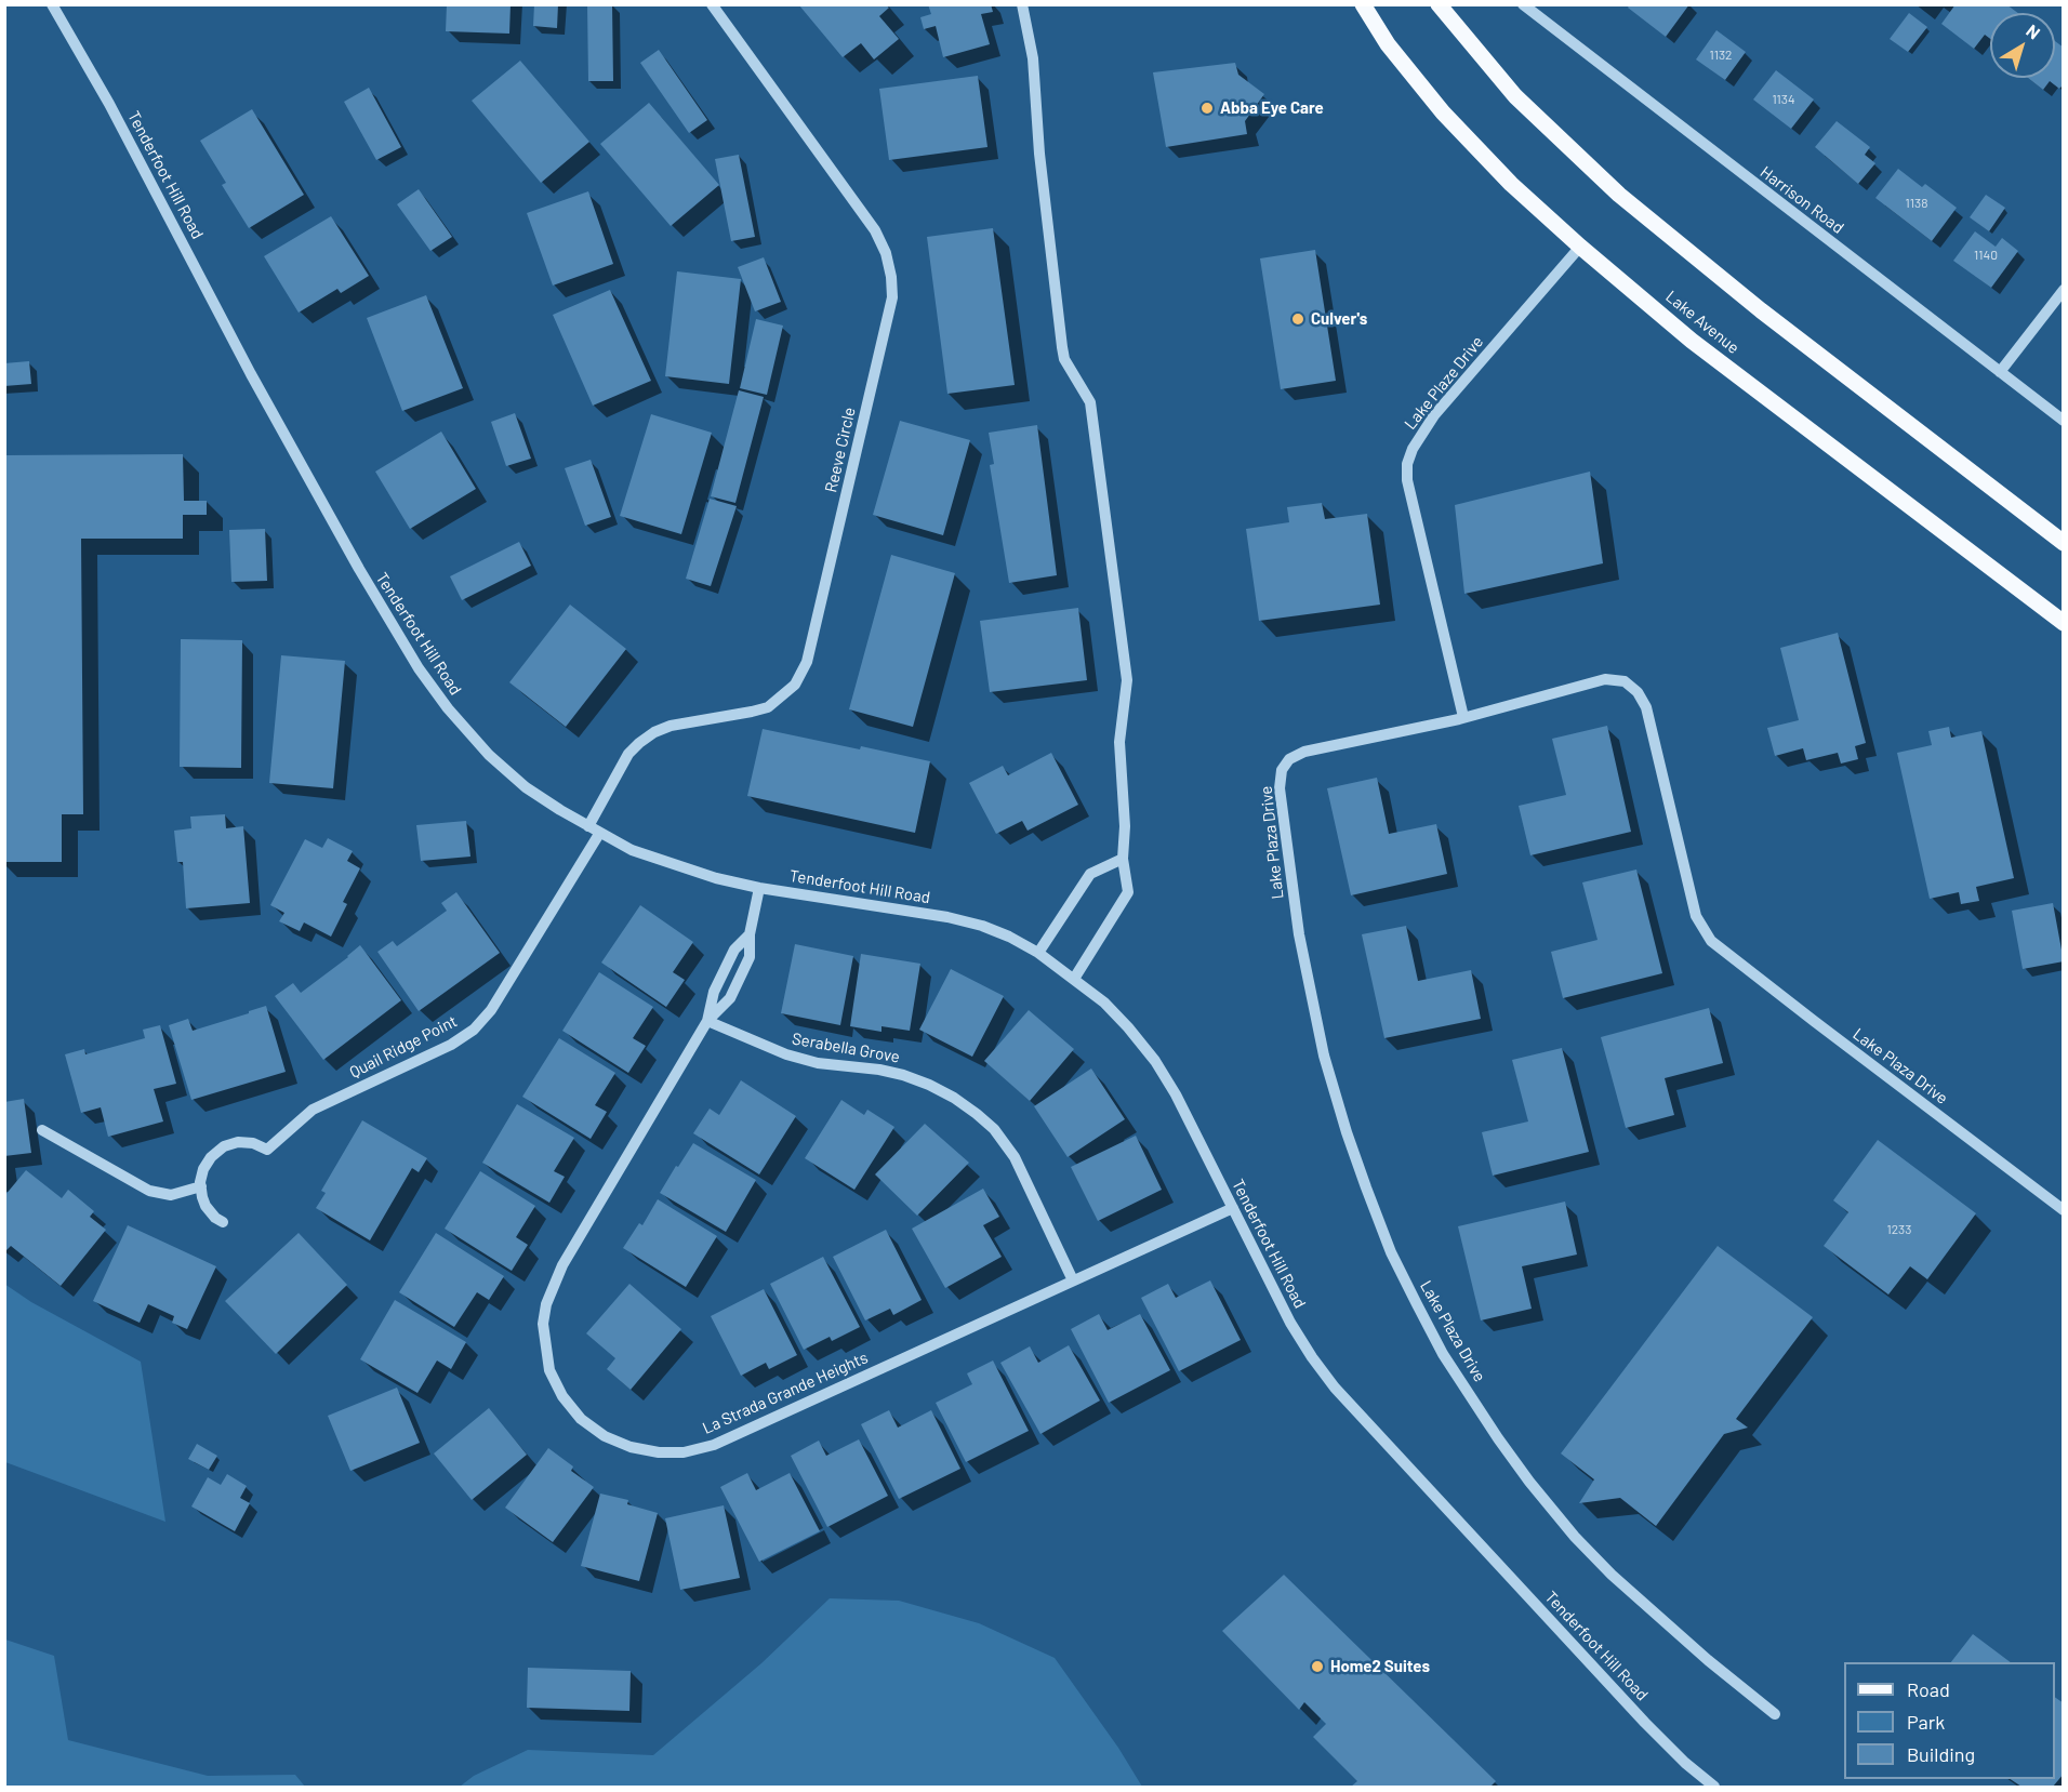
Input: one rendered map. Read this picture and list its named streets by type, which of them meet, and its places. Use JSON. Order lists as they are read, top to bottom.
{
  "streets": {
    "main road": ["Lake Avenue"],
    "street": [
      "Tenderfoot Hill Road",
      "Harrison Road",
      "Lake Plaze Drive",
      "Reeve Circle",
      "Lake Plaza Drive",
      "Quail Ridge Point",
      "Serabella Grove",
      "La Strada Grande Heights"
    ]
  },
  "crossings": [
    ["Tenderfoot Hill Road", "Reeve Circle"],
    ["Tenderfoot Hill Road", "Quail Ridge Point"],
    ["Tenderfoot Hill Road", "La Strada Grande Heights"],
    ["Lake Avenue", "Lake Plaze Drive"],
    ["Lake Plaze Drive", "Lake Plaza Drive"],
    ["Serabella Grove", "La Strada Grande Heights"]
  ],
  "places": ["Abba Eye Care", "Culver's", "Home2 Suites"],
  "house_numbers": [
    "1132",
    "1134",
    "1138",
    "1140",
    "1233"
  ],
  "legend": ["Road", "Park", "Building"],
  "north": "top right"
}
